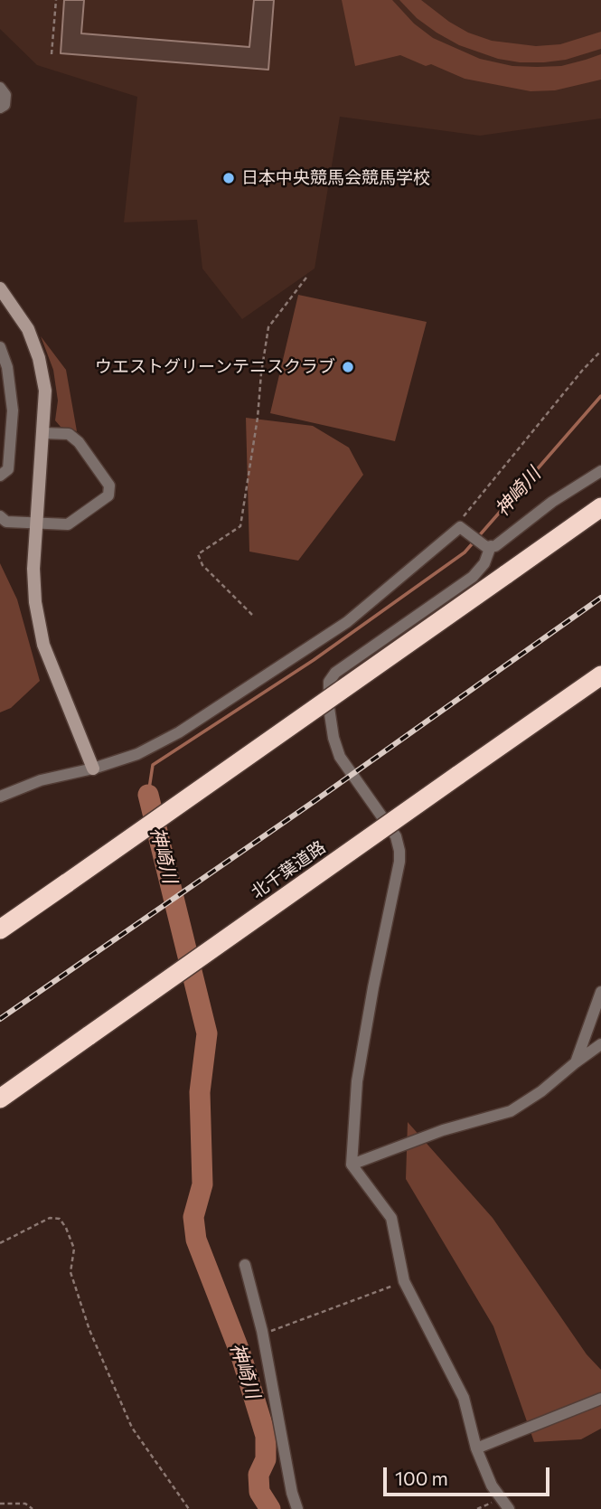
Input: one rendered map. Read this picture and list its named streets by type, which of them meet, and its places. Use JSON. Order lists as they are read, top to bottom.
{
  "streets": {
    "highway": ["北千葉道路"]
  },
  "water": ["神崎川"],
  "places": ["日本中央競馬会競馬学校", "ウエストグリーンテニスクラブ"],
  "scale_bar": "100 m"
}
